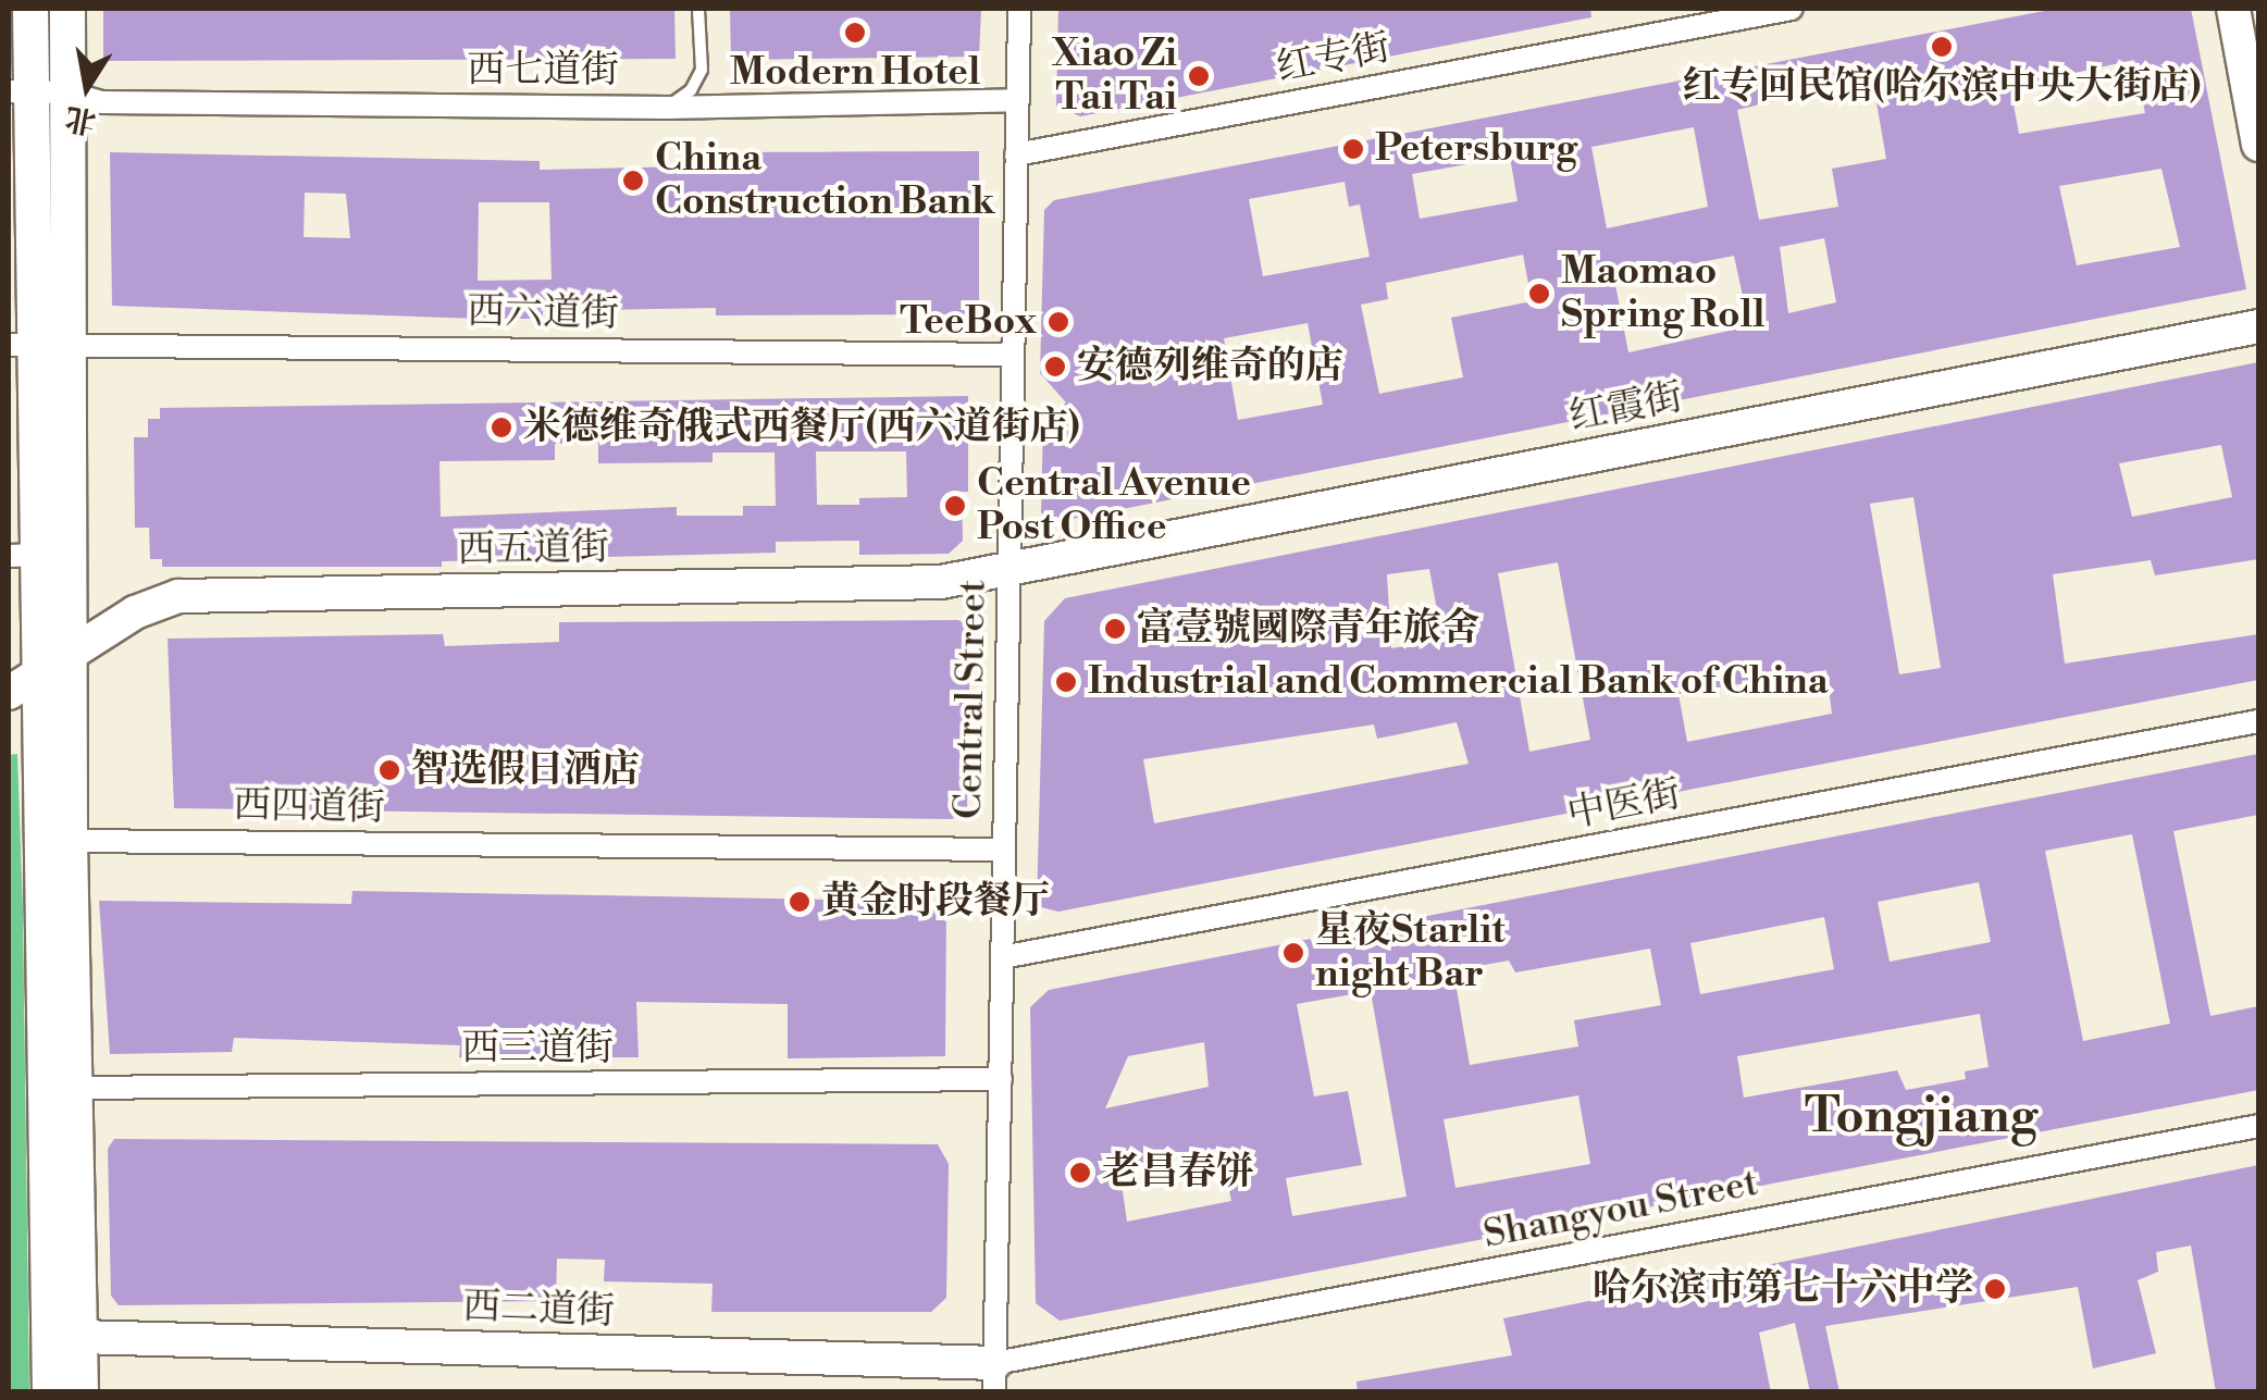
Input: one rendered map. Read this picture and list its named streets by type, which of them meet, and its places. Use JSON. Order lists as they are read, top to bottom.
{
  "streets": {
    "main road": ["红霞街", "西五道街", "西二道街"],
    "street": [
      "红专街",
      "西七道街",
      "西六道街",
      "Central Street",
      "中医街",
      "西四道街",
      "西三道街",
      "Shangyou Street"
    ]
  },
  "crossings": [
    ["红专街", "Central Street"],
    ["西七道街", "Central Street"],
    ["西六道街", "Central Street"],
    ["红霞街", "西五道街"],
    ["红霞街", "Central Street"],
    ["西五道街", "Central Street"],
    ["Central Street", "中医街"],
    ["Central Street", "西四道街"],
    ["Central Street", "西三道街"],
    ["Central Street", "Shangyou Street"],
    ["Central Street", "西二道街"],
    ["Shangyou Street", "西二道街"]
  ],
  "districts": ["Tongjiang"],
  "places": [
    "Modern Hotel",
    "红专回民馆(哈尔滨中央大街店)",
    "Xiao Zi Tai Tai",
    "Petersburg",
    "China Construction Bank",
    "Maomao Spring Roll",
    "TeeBox",
    "安德列维奇的店",
    "米德维奇俄式西餐厅(西六道街店)",
    "Central Avenue Post Office",
    "富壹號國際青年旅舍",
    "Industrial and Commercial Bank of China",
    "智选假日酒店",
    "黄金时段餐厅",
    "星夜Starlit night Bar",
    "老昌春饼",
    "哈尔滨市第七十六中学"
  ],
  "north": "bottom"
}
